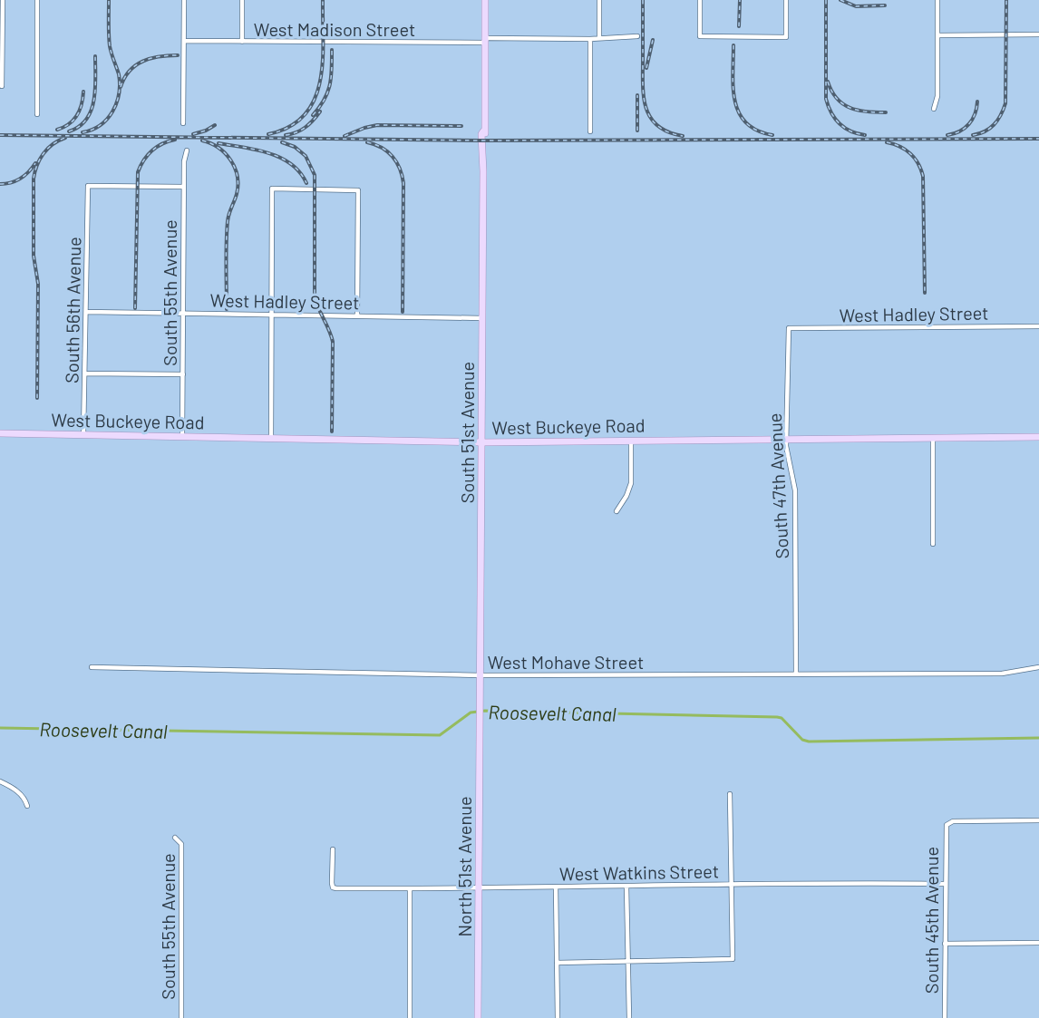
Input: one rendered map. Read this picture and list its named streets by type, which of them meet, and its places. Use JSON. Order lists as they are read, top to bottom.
{
  "streets": {
    "main road": ["West Buckeye Road", "South 51st Avenue", "North 51st Avenue"],
    "street": [
      "West Madison Street",
      "South 55th Avenue",
      "West Hadley Street",
      "South 56th Avenue",
      "South 47th Avenue",
      "West Mohave Street",
      "West Watkins Street",
      "South 45th Avenue"
    ]
  },
  "crossings": [
    ["West Madison Street", "South 51st Avenue"],
    ["South 55th Avenue", "West Hadley Street"],
    ["South 55th Avenue", "South 56th Avenue"],
    ["South 55th Avenue", "West Buckeye Road"],
    ["West Hadley Street", "South 56th Avenue"],
    ["West Hadley Street", "South 51st Avenue"],
    ["West Hadley Street", "South 47th Avenue"],
    ["South 56th Avenue", "West Buckeye Road"],
    ["West Buckeye Road", "South 51st Avenue"],
    ["West Buckeye Road", "South 47th Avenue"],
    ["South 51st Avenue", "West Mohave Street"],
    ["South 51st Avenue", "North 51st Avenue"],
    ["South 47th Avenue", "West Mohave Street"],
    ["North 51st Avenue", "West Watkins Street"],
    ["West Watkins Street", "South 45th Avenue"]
  ],
  "water": ["Roosevelt Canal"]
}
